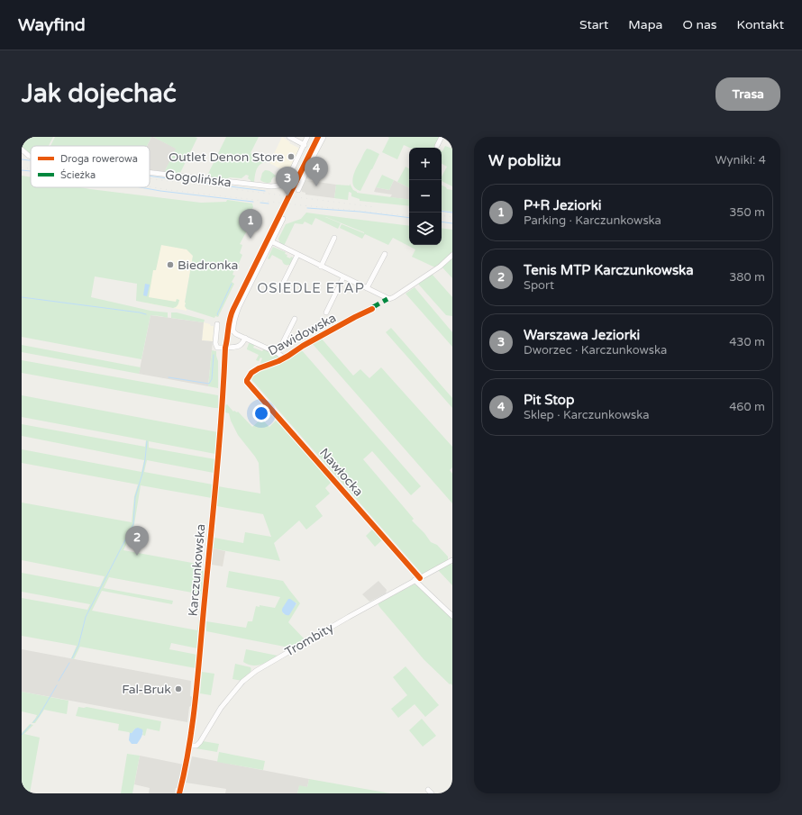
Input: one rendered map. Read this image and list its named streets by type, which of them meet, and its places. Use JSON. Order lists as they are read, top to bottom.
{
  "streets": {
    "street": [
      "Gogolińska",
      "Dawidowska",
      "Nawłocka",
      "Karczunkowska",
      "Trombity"
    ]
  },
  "crossings": [
    ["Dawidowska", "Nawłocka"],
    ["Nawłocka", "Trombity"],
    ["Karczunkowska", "Trombity"]
  ],
  "districts": ["OSIEDLE ETAP"],
  "places": ["Outlet Denon Store", "Biedronka", "Fal-Bruk"],
  "legend": ["Droga rowerowa", "Ścieżka"],
  "page": {
    "header": "Wayfind",
    "nav": [
      "Start",
      "Mapa",
      "O nas",
      "Kontakt"
    ],
    "buttons": "Trasa",
    "title": "Jak dojechać",
    "heading": ["W pobliżu", "Wyniki: 4"],
    "map_buttons": ["+", "−"],
    "pins": [
      "4",
      "3",
      "1",
      "2"
    ],
    "list": [
      {
        "mark": "1",
        "name": "P+R Jeziorki",
        "note": "Parking · Karczunkowska",
        "value": "350 m"
      },
      {
        "mark": "2",
        "name": "Tenis MTP Karczunkowska",
        "note": "Sport",
        "value": "380 m"
      },
      {
        "mark": "3",
        "name": "Warszawa Jeziorki",
        "note": "Dworzec · Karczunkowska",
        "value": "430 m"
      },
      {
        "mark": "4",
        "name": "Pit Stop",
        "note": "Sklep · Karczunkowska",
        "value": "460 m"
      }
    ]
  }
}
